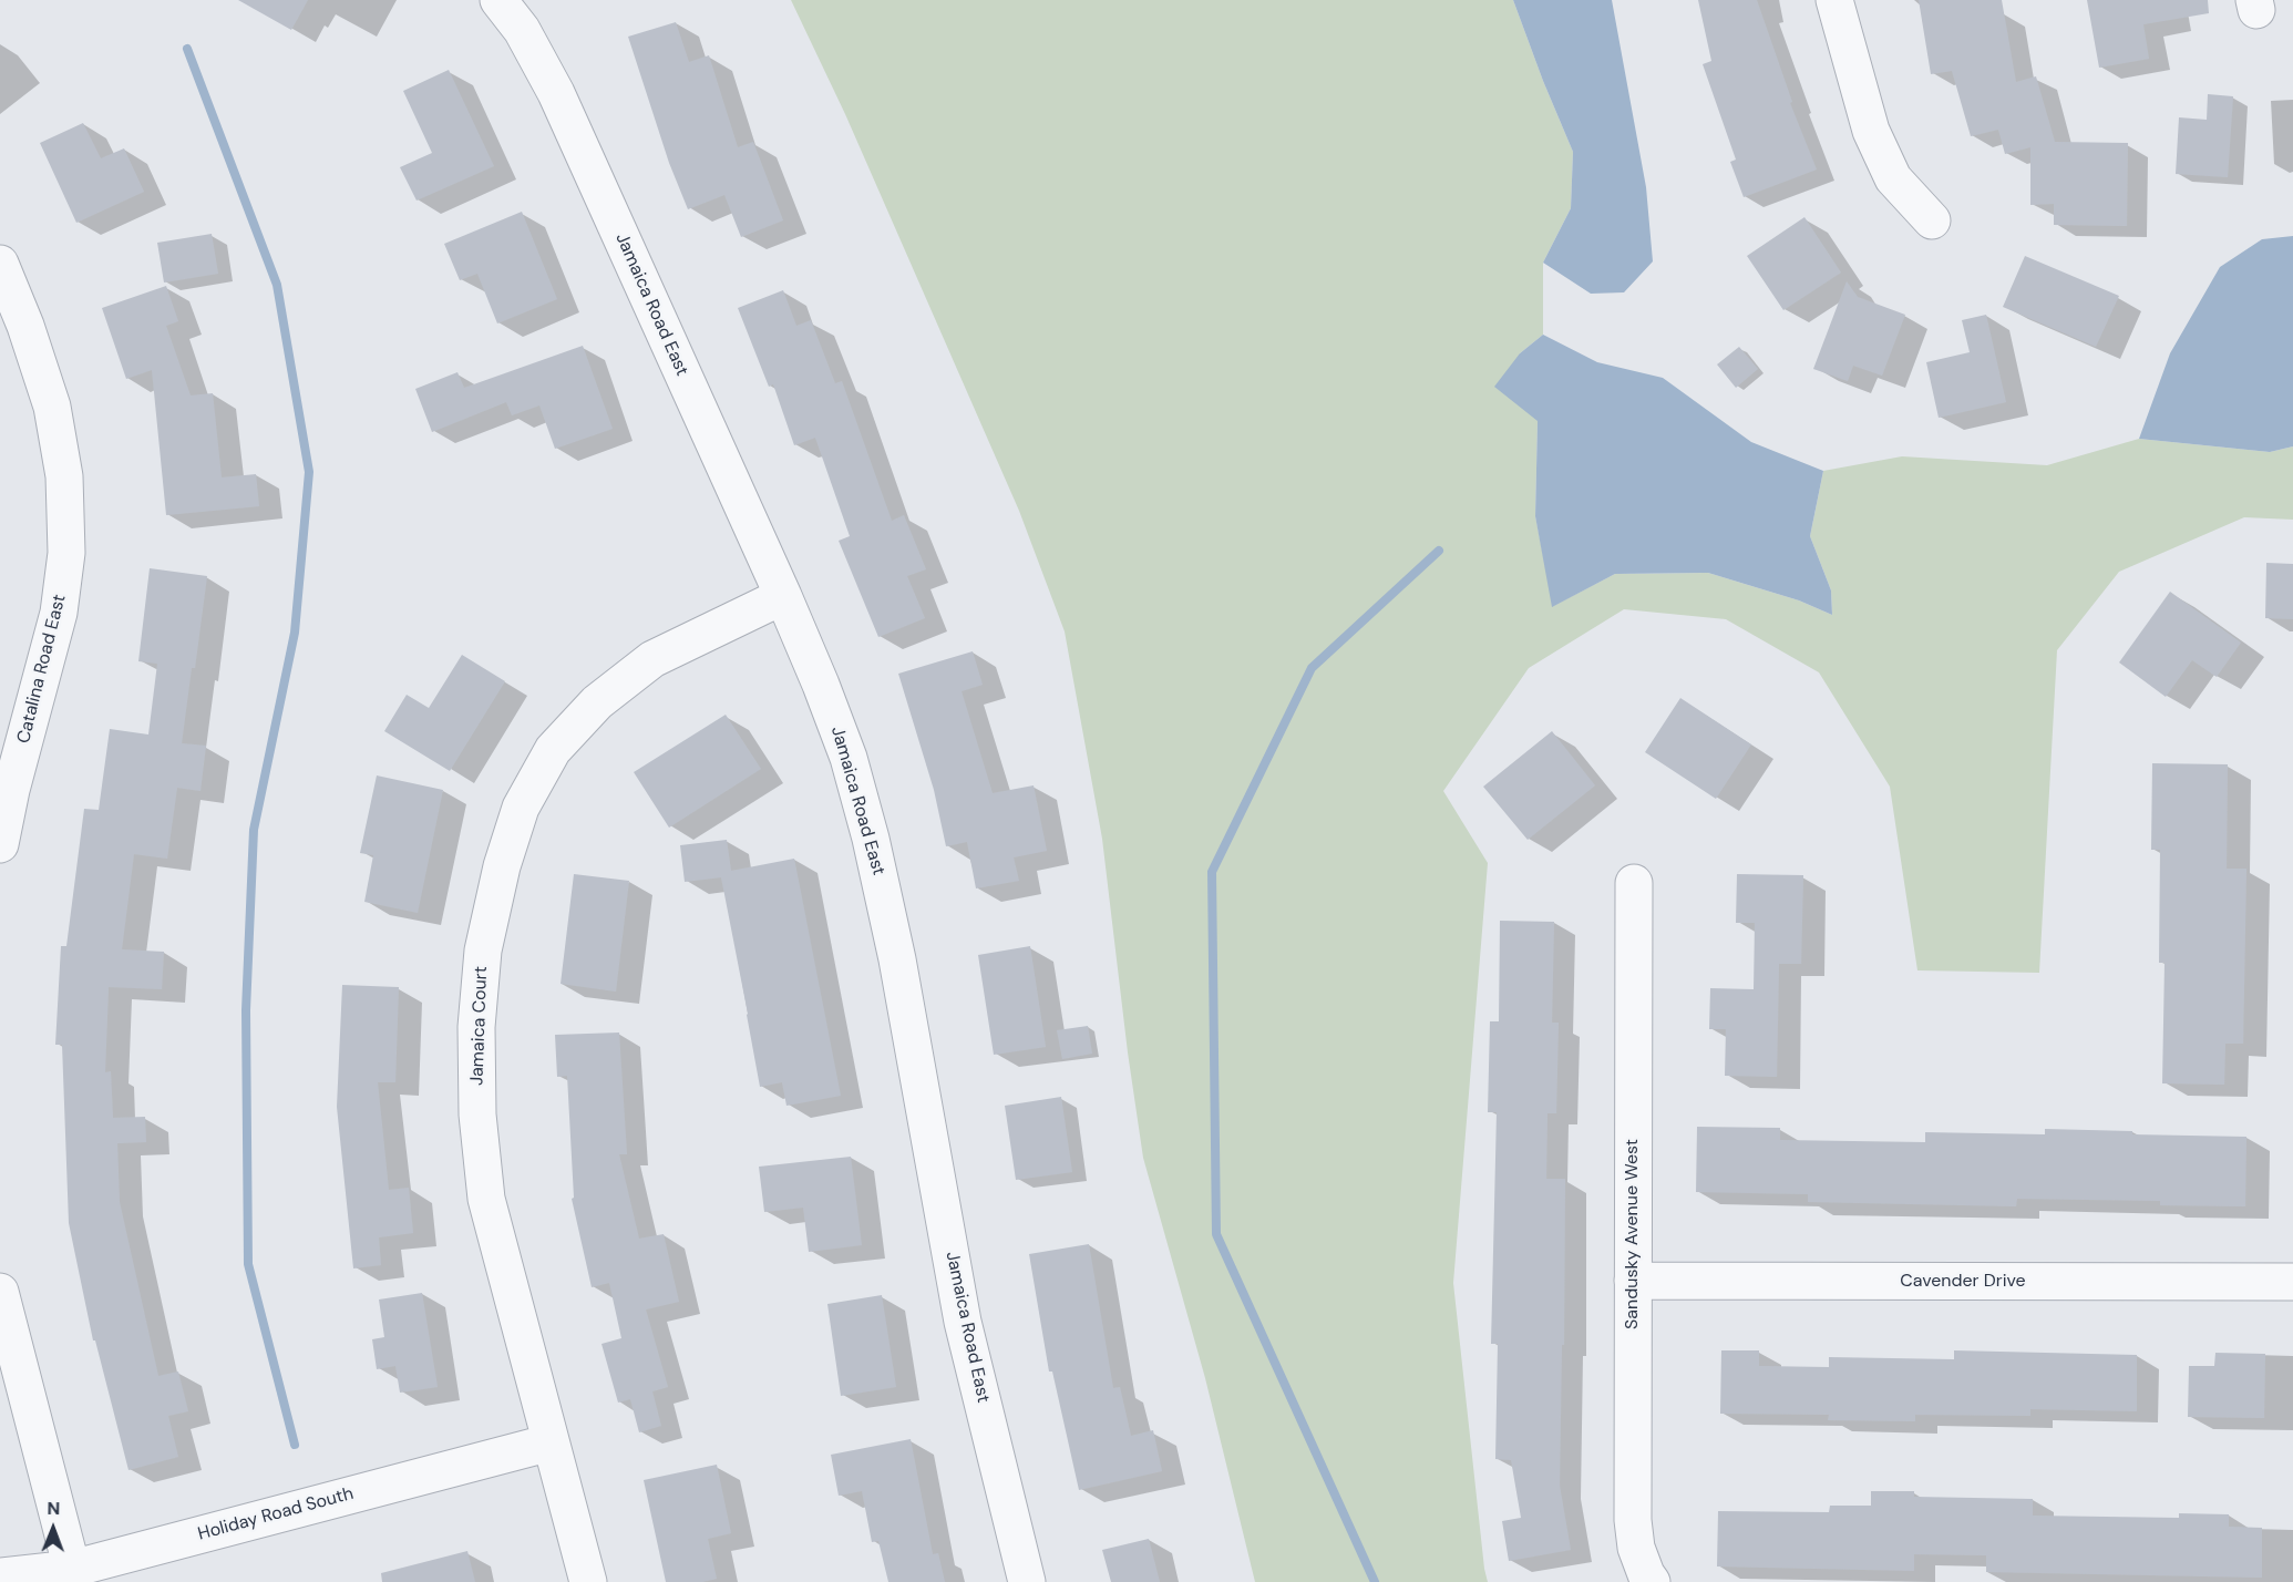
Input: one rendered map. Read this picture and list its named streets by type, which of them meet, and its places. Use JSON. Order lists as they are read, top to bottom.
{
  "streets": {
    "street": [
      "Jamaica Road East",
      "Catalina Road East",
      "Jamaica Court",
      "Sandusky Avenue West",
      "Cavender Drive",
      "Holiday Road South"
    ]
  },
  "crossings": [
    ["Jamaica Road East", "Jamaica Court"],
    ["Jamaica Court", "Holiday Road South"],
    ["Sandusky Avenue West", "Cavender Drive"]
  ],
  "north": "top"
}
